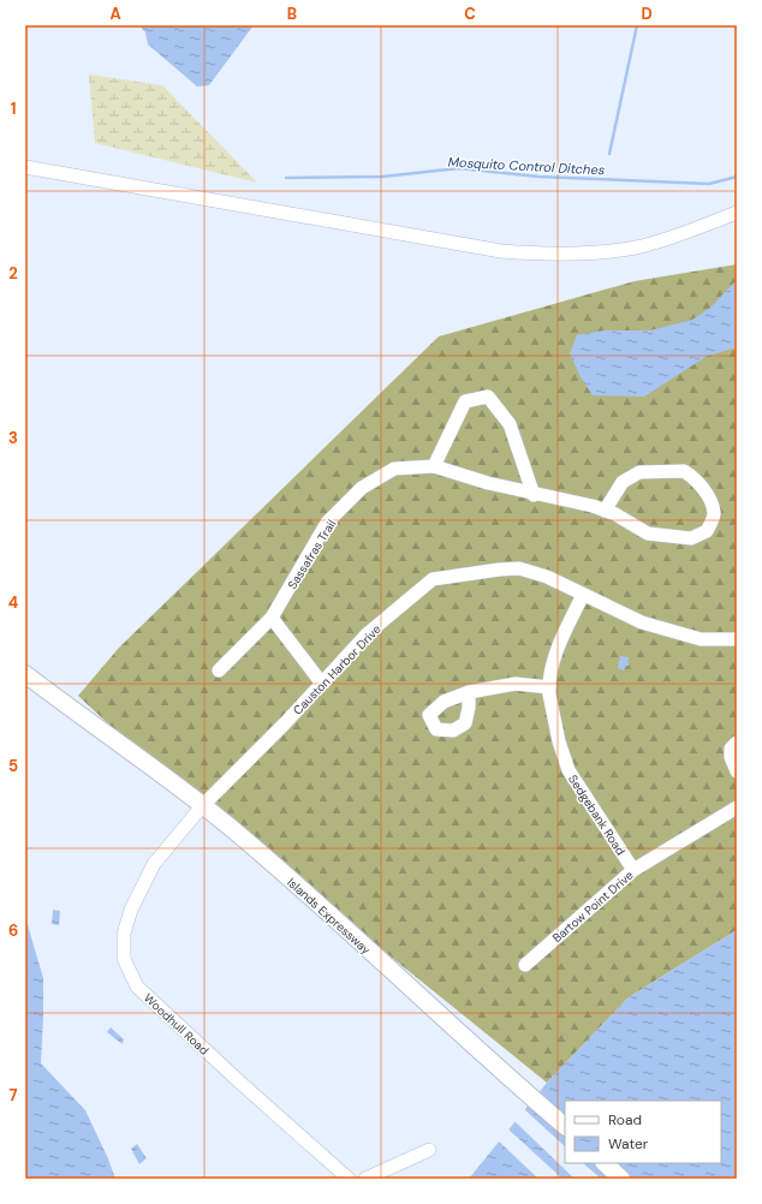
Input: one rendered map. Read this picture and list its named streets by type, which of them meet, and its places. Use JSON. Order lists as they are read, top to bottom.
{
  "streets": {
    "main road": ["Islands Expressway"],
    "street": [
      "Sassafras Trail",
      "Causton Harbor Drive",
      "Sedgebank Road",
      "Bartow Point Drive",
      "Woodhull Road"
    ]
  },
  "crossings": [
    ["Causton Harbor Drive", "Sedgebank Road"],
    ["Causton Harbor Drive", "Islands Expressway"],
    ["Causton Harbor Drive", "Woodhull Road"],
    ["Sedgebank Road", "Bartow Point Drive"],
    ["Islands Expressway", "Woodhull Road"]
  ],
  "water": ["Mosquito Control Ditches"],
  "legend": ["Road", "Water"],
  "grid": {
    "columns": [
      "A",
      "B",
      "C",
      "D"
    ],
    "rows": [
      "1",
      "2",
      "3",
      "4",
      "5",
      "6",
      "7"
    ]
  }
}
